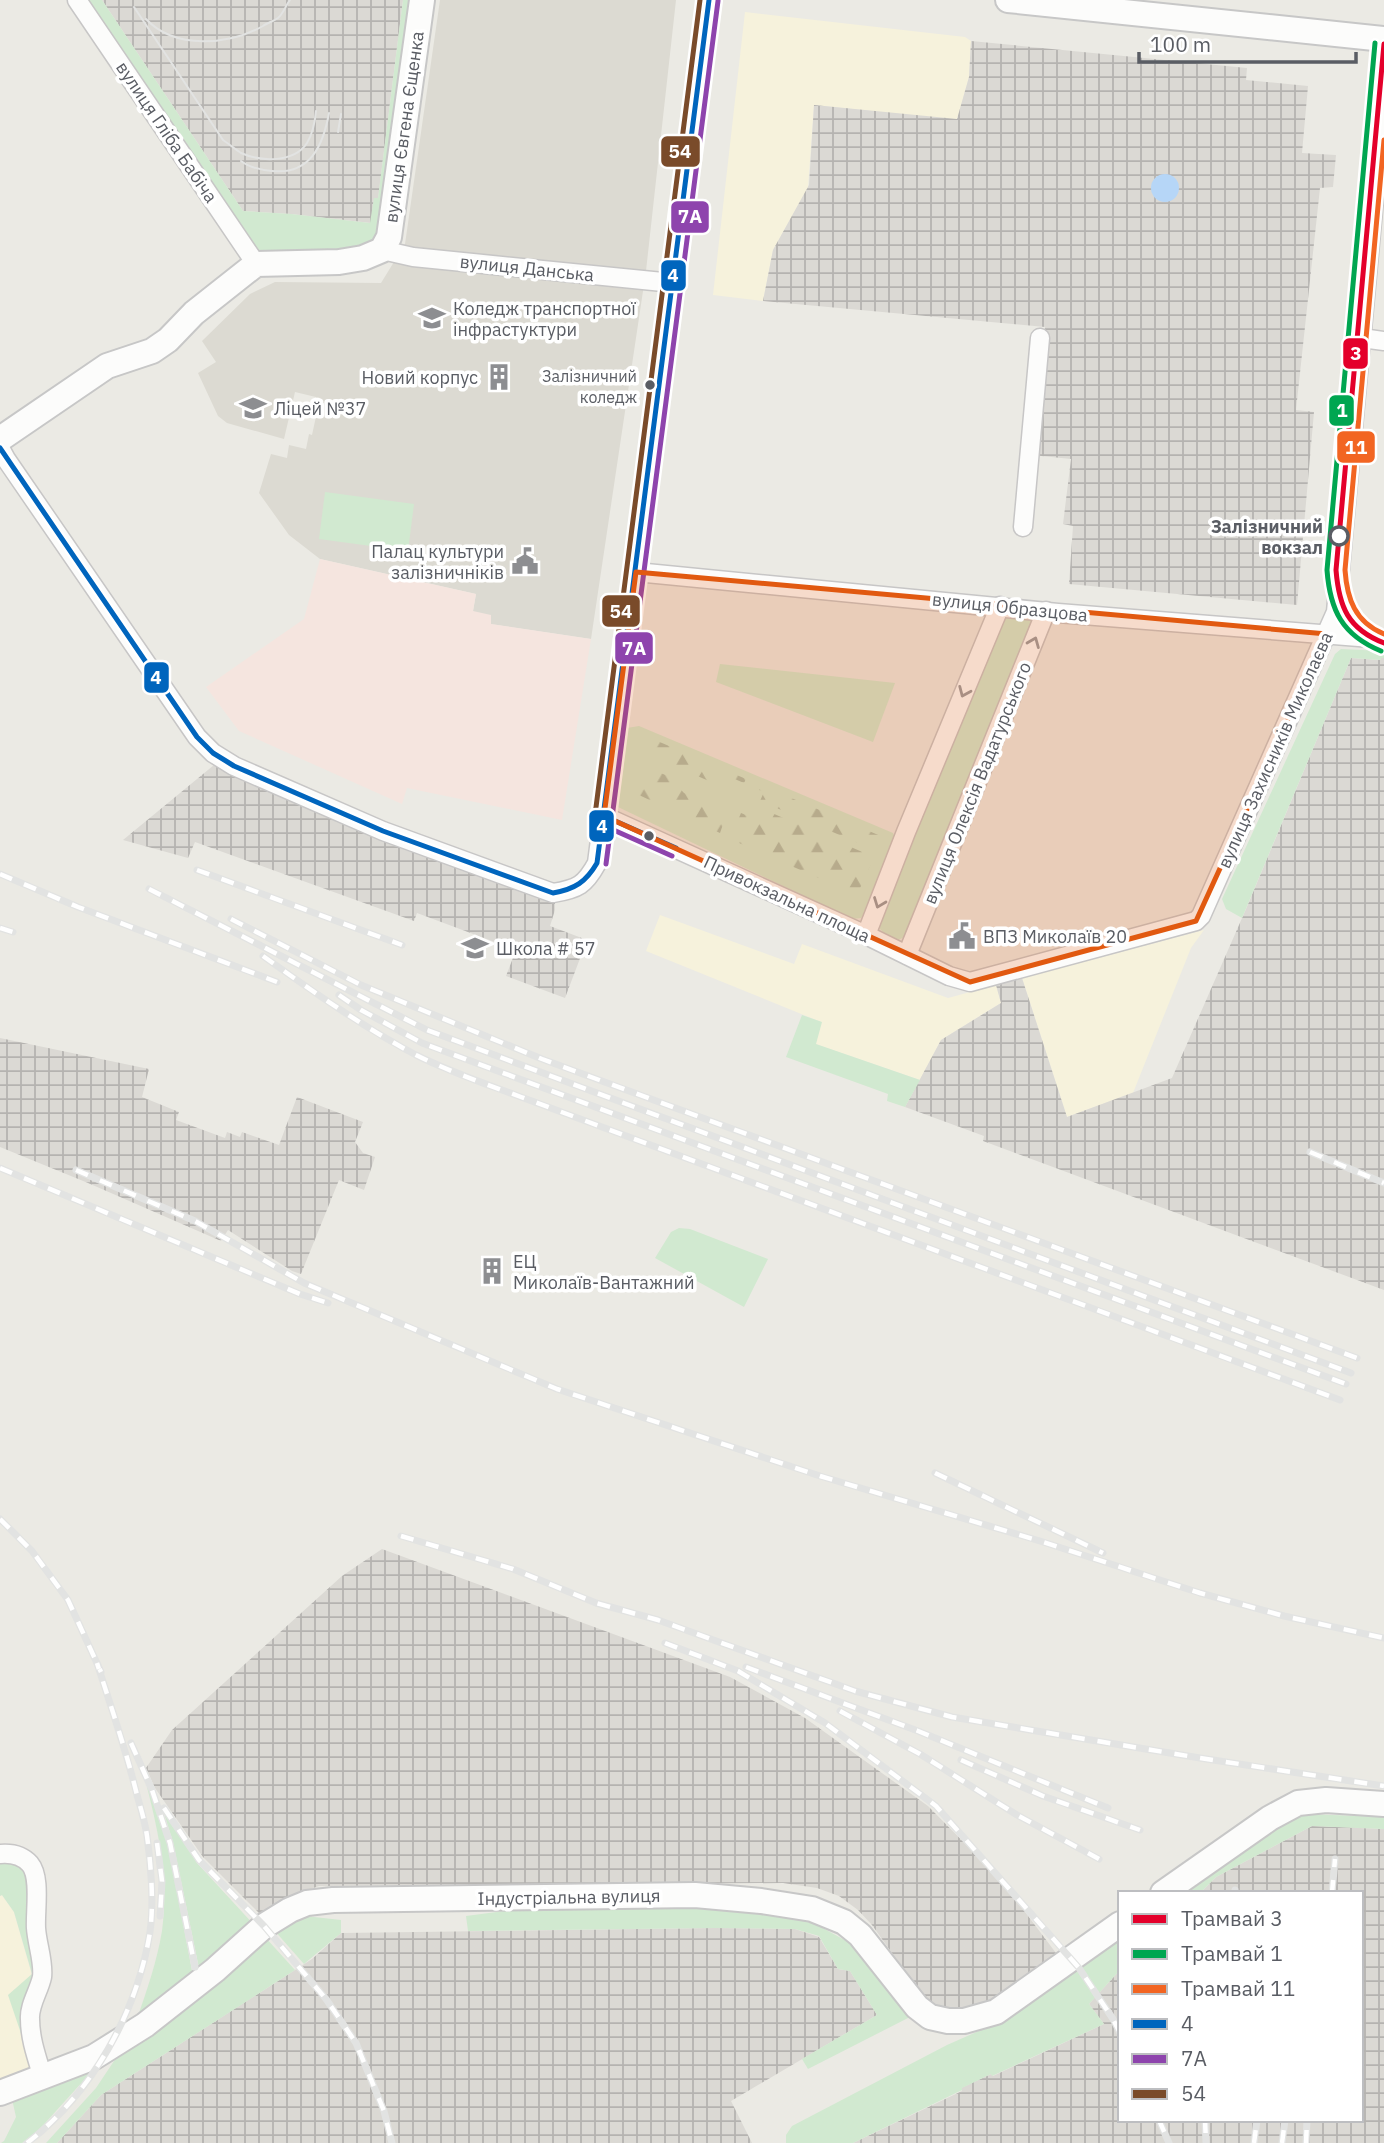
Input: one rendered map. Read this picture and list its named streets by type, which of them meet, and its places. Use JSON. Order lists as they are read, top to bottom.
{
  "streets": {
    "street": [
      "вулиця Євгена Єщенка",
      "вулиця Гліба Бабіча",
      "вулиця Данська",
      "вулиця Образцова",
      "вулиця Захисників Миколаєва",
      "вулиця Олексія Вадатурського",
      "Привокзальна площа",
      "Індустріальна вулиця"
    ]
  },
  "crossings": [
    ["вулиця Євгена Єщенка", "вулиця Данська"],
    ["вулиця Образцова", "вулиця Захисників Миколаєва"],
    ["вулиця Образцова", "вулиця Олексія Вадатурського"],
    ["вулиця Захисників Миколаєва", "Привокзальна площа"],
    ["вулиця Олексія Вадатурського", "Привокзальна площа"]
  ],
  "places": {
    "school or university": ["Коледж транспортної інфрастуктури", "Ліцей №37", "Школа # 57"],
    "building": ["Новий корпус", "ЕЦ Миколаїв-Вантажний"],
    "other": ["Залізничний коледж", "Залізничний вокзал"],
    "public building": ["Палац культури залізничніків", "ВПЗ Миколаїв 20"]
  },
  "lines": [
    "transit line 4",
    "transit line 54",
    "transit line 7А",
    "tram line 1",
    "tram line 3",
    "tram line 11"
  ],
  "legend": [
    "Трамвай 3",
    "Трамвай 1",
    "Трамвай 11",
    "4",
    "7А",
    "54"
  ],
  "scale_bar": "100 m"
}
